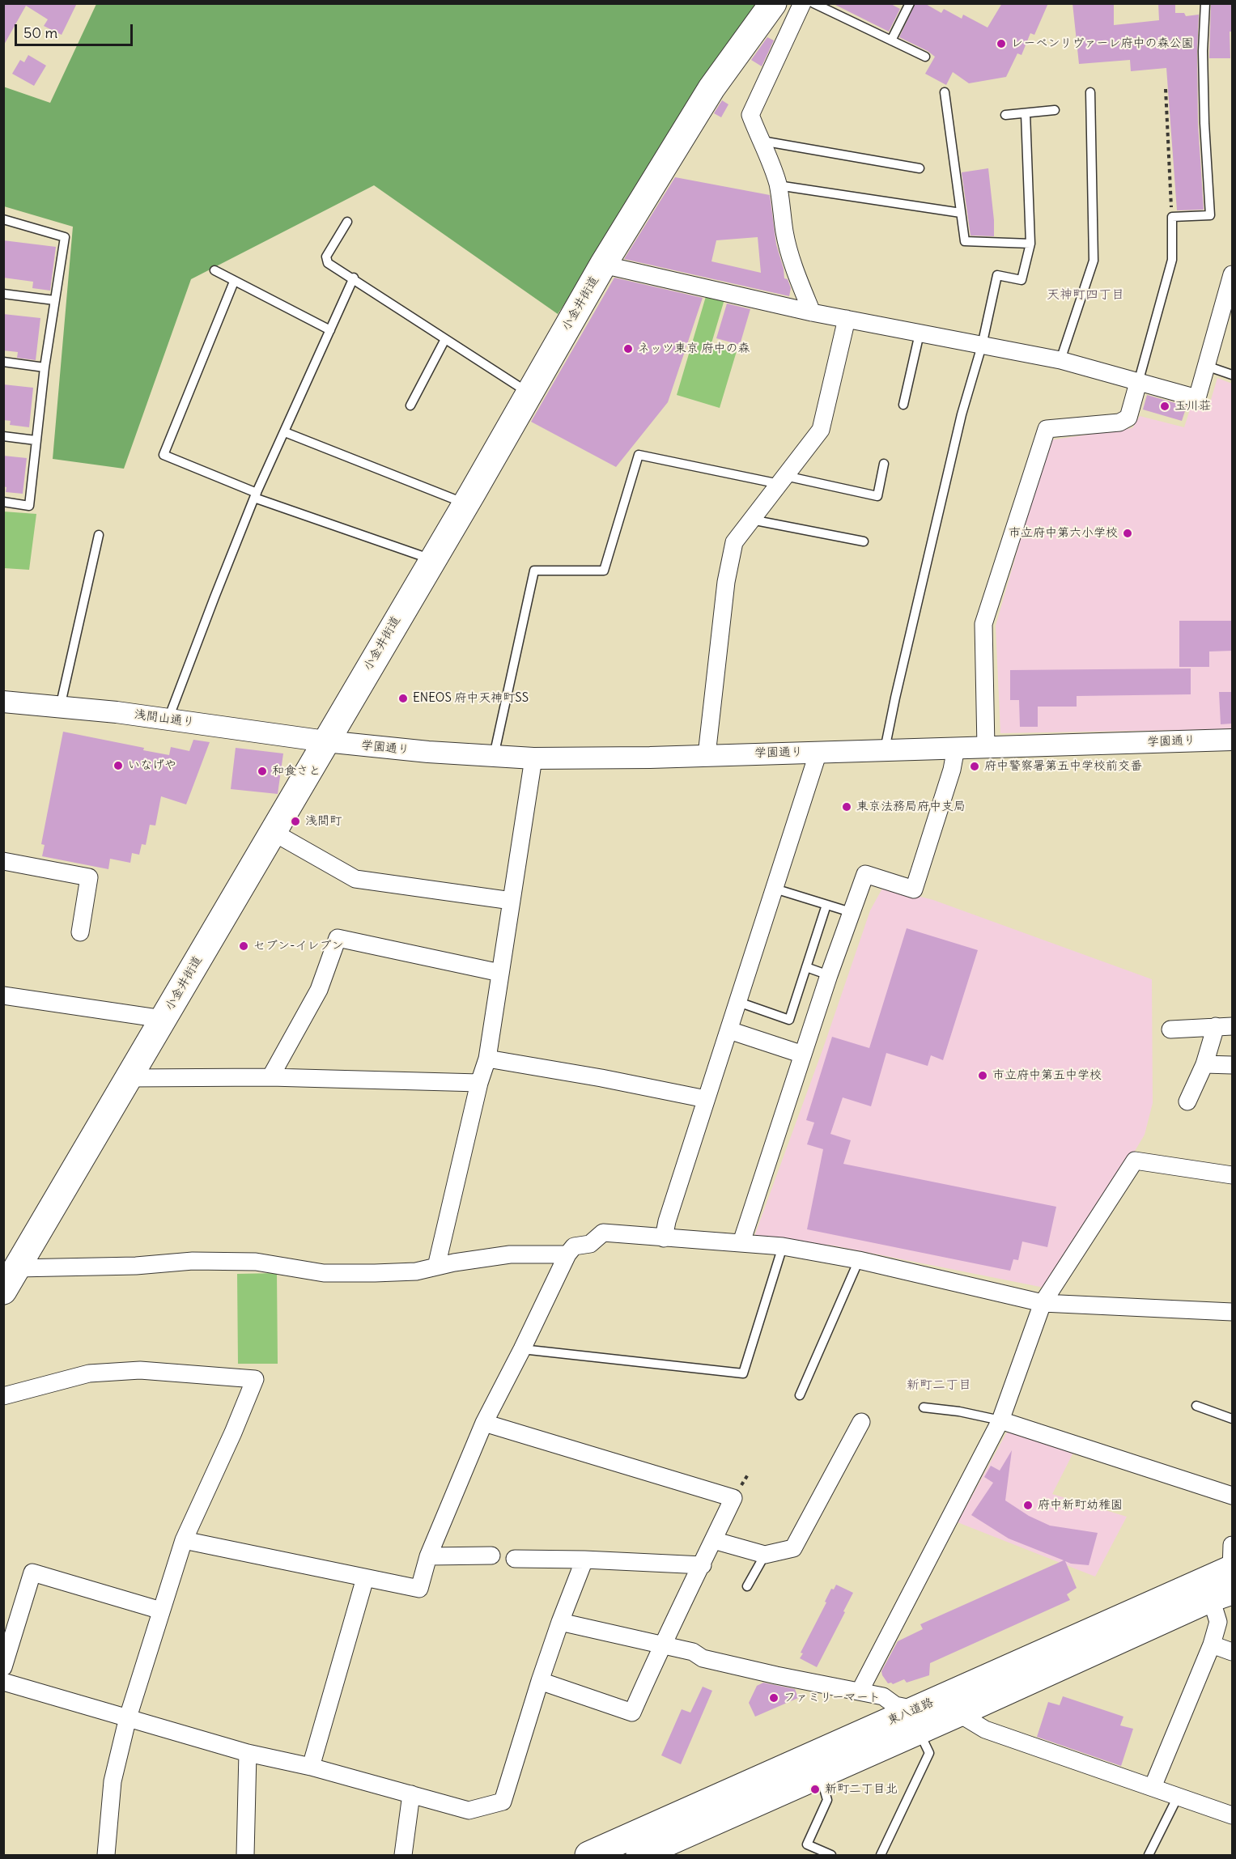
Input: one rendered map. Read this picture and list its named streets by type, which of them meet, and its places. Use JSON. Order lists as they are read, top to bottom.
{
  "streets": {
    "main road": ["小金井街道", "東八道路"],
    "street": ["浅間山通り", "学園通り"]
  },
  "crossings": [
    ["小金井街道", "浅間山通り"],
    ["小金井街道", "学園通り"],
    ["浅間山通り", "学園通り"]
  ],
  "districts": ["天神町四丁目", "新町二丁目"],
  "places": [
    "レーベンリヴァーレ府中の森公園",
    "ネッツ東京 府中の森",
    "玉川荘",
    "市立府中第六小学校",
    "ENEOS 府中天神町SS",
    "いなげや",
    "府中警察署第五中学校前交番",
    "和食さと",
    "東京法務局府中支局",
    "浅間町",
    "セブン-イレブン",
    "市立府中第五中学校",
    "府中新町幼稚園",
    "ファミリーマート",
    "新町二丁目北"
  ],
  "scale_bar": "50 m"
}
